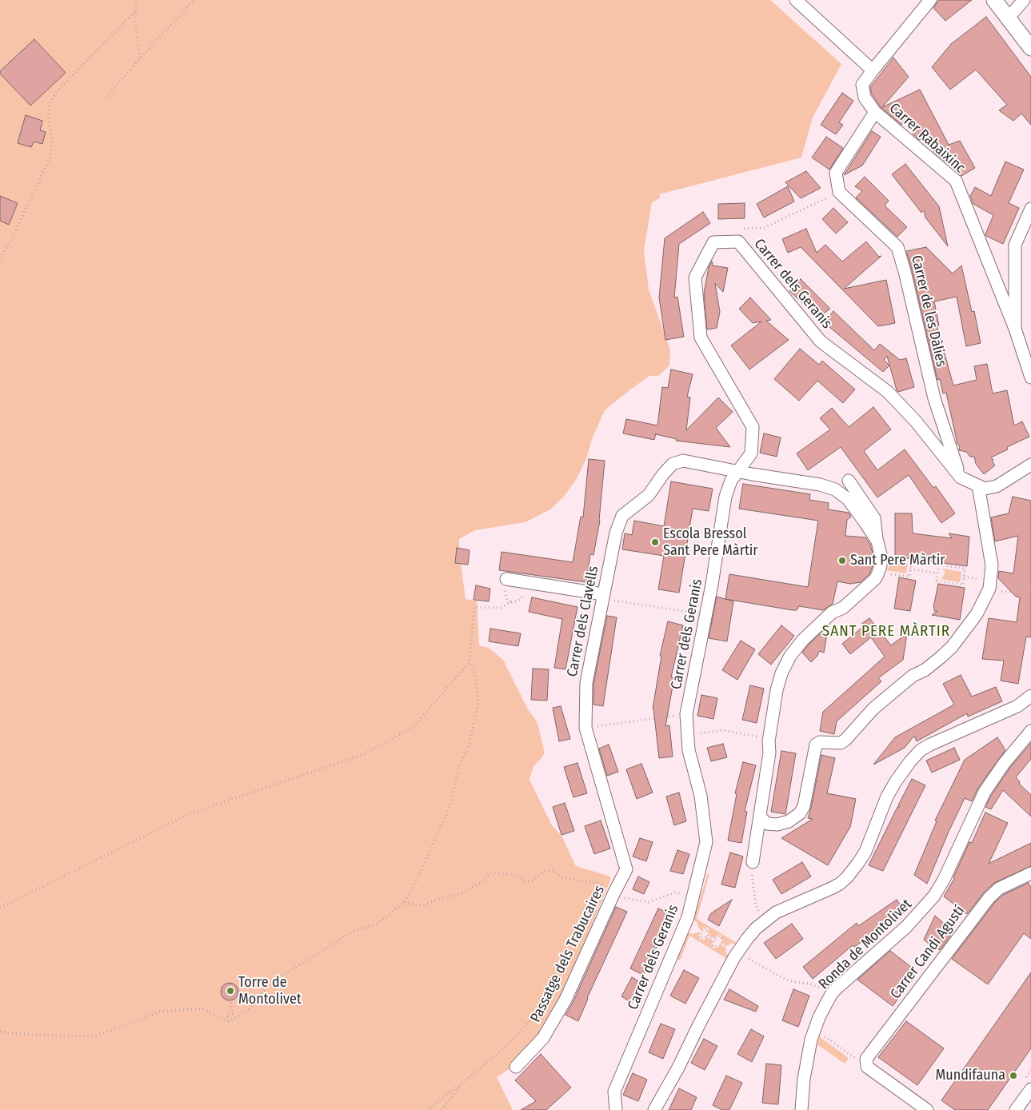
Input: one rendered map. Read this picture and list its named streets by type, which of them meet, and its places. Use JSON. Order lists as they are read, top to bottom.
{
  "streets": {
    "street": [
      "Carrer Rabaixinc",
      "Carrer dels Geranis",
      "Carrer de les Dàlies",
      "Carrer dels Clavells",
      "Ronda de Montolivet",
      "Carrer Candi Agustí",
      "Passatge dels Trabucaires"
    ]
  },
  "crossings": [
    ["Carrer dels Geranis", "Carrer de les Dàlies"],
    ["Carrer dels Geranis", "Carrer dels Clavells"],
    ["Carrer dels Clavells", "Passatge dels Trabucaires"]
  ],
  "districts": ["SANT PERE MÀRTIR"],
  "places": [
    "Escola Bressol Sant Pere Màrtir",
    "Sant Pere Màrtir",
    "Torre de Montolivet",
    "Mundifauna"
  ]
}
